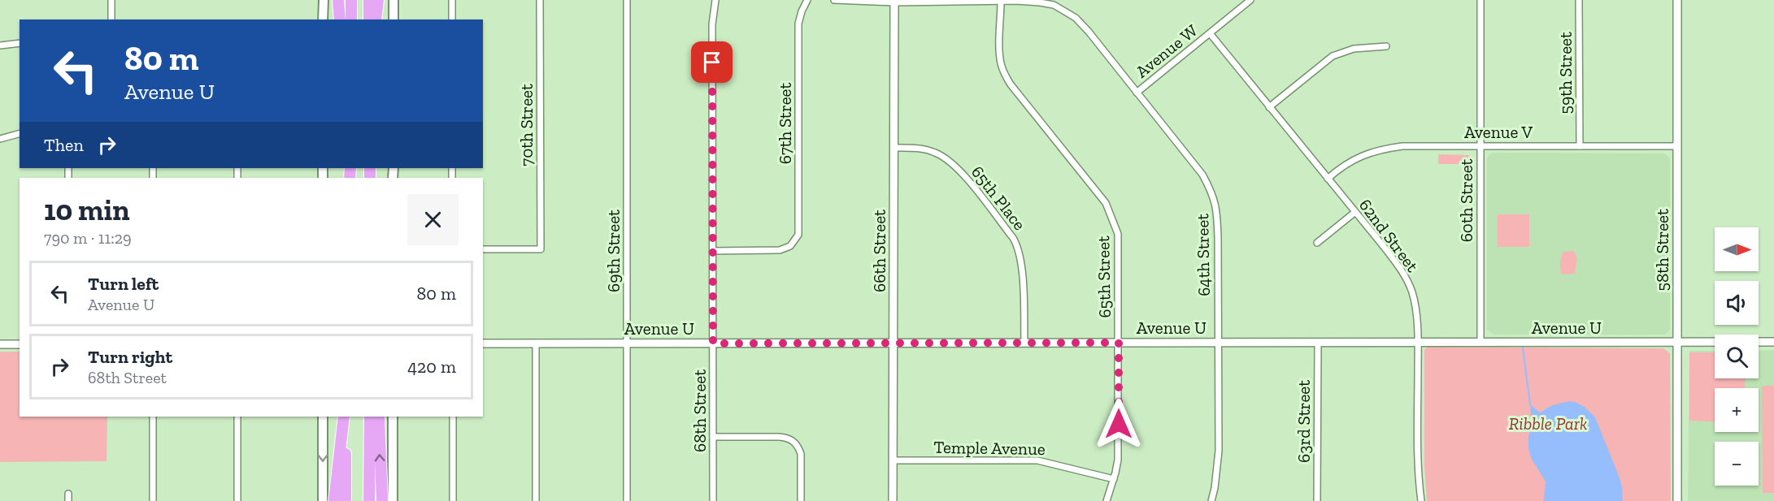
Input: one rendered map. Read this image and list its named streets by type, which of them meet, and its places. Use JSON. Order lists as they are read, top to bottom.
{
  "streets": {
    "street": [
      "Avenue W",
      "59th Street",
      "67th Street",
      "70th Street",
      "Avenue V",
      "65th Place",
      "60th Street",
      "62nd Street",
      "58th Street",
      "69th Street",
      "66th Street",
      "64th Street",
      "65th Street",
      "Avenue U",
      "68th Street",
      "63rd Street",
      "Temple Avenue"
    ]
  },
  "crossings": [
    ["Avenue W", "62nd Street"],
    ["Avenue W", "66th Street"],
    ["Avenue W", "64th Street"],
    ["Avenue W", "65th Street"],
    ["59th Street", "Avenue V"],
    ["67th Street", "68th Street"],
    ["Avenue V", "60th Street"],
    ["Avenue V", "62nd Street"],
    ["Avenue V", "58th Street"],
    ["65th Place", "66th Street"],
    ["65th Place", "Avenue U"],
    ["60th Street", "Avenue U"],
    ["62nd Street", "Avenue U"],
    ["58th Street", "Avenue U"],
    ["69th Street", "Avenue U"],
    ["66th Street", "Avenue U"],
    ["66th Street", "Temple Avenue"],
    ["64th Street", "Avenue U"],
    ["65th Street", "Avenue U"],
    ["65th Street", "Temple Avenue"],
    ["Avenue U", "68th Street"],
    ["Avenue U", "63rd Street"]
  ],
  "parks": ["Ribble Park"],
  "north": "right",
  "page": {
    "turn": ["80 m", "Avenue U"],
    "then": "Then",
    "heading": ["10 min", "790 m · 11:29"],
    "map_buttons": ["+", "−"],
    "list": [
      {
        "name": "Turn left",
        "note": "Avenue U",
        "value": "80 m"
      },
      {
        "name": "Turn right",
        "note": "68th Street",
        "value": "420 m"
      }
    ]
  }
}
